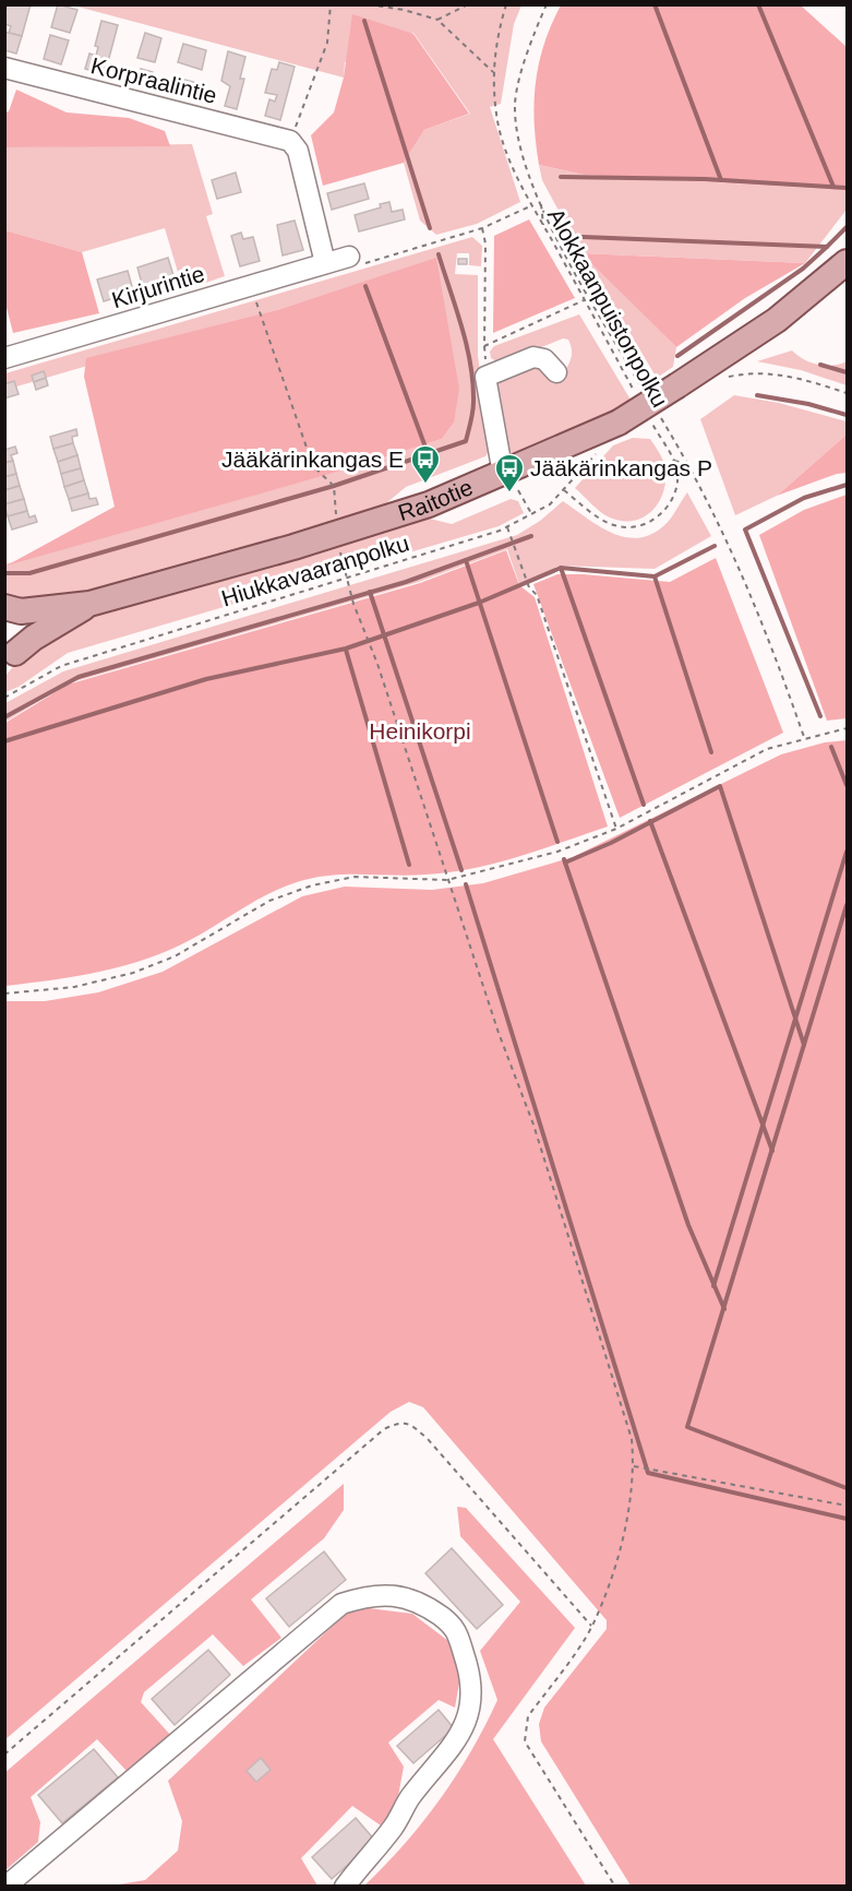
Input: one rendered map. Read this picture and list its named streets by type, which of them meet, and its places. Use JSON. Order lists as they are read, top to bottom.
{
  "streets": {
    "main road": ["Raitotie"],
    "street": ["Korpraalintie", "Kirjurintie"],
    "path": ["Alokkaanpuistonpolku", "Hiukkavaaranpolku"]
  },
  "parks": ["Heinikorpi"],
  "places": {
    "bus stop": ["Jääkärinkangas E", "Jääkärinkangas P"]
  }
}
